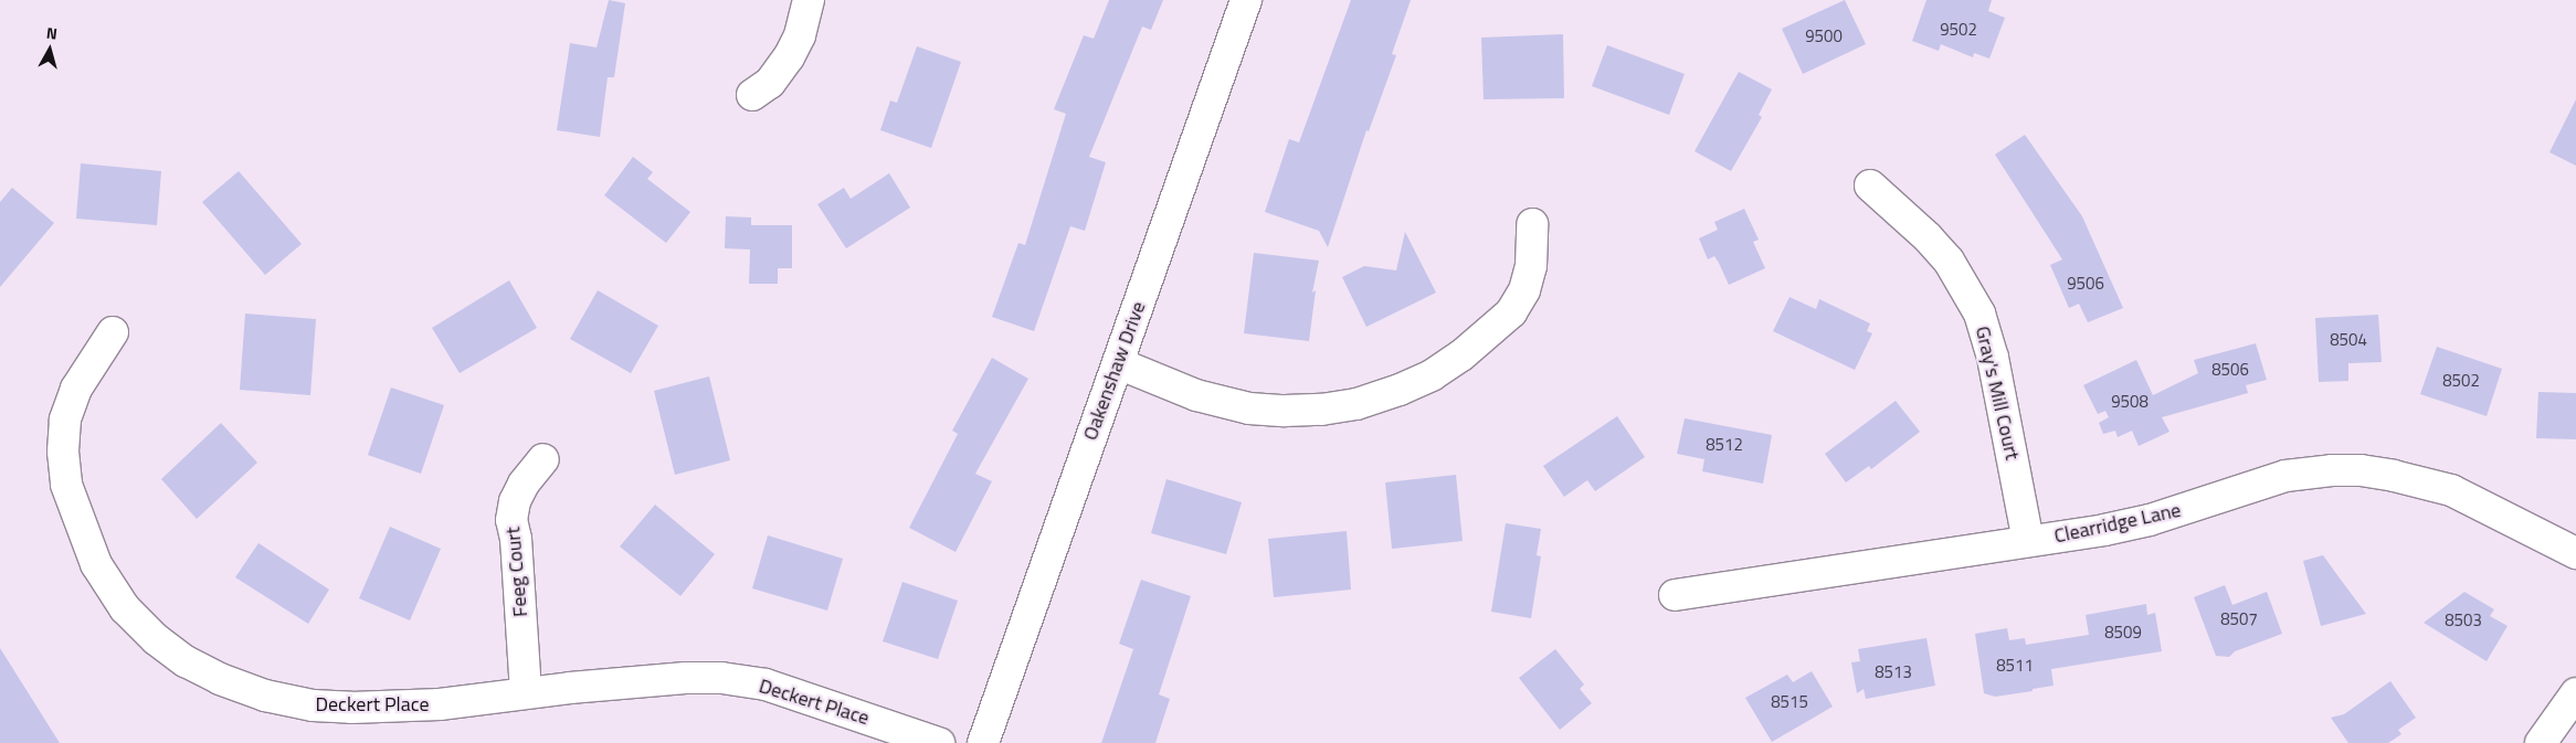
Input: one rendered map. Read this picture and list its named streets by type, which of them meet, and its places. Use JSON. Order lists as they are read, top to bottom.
{
  "streets": {
    "street": [
      "Oakenshaw Drive",
      "Gray's Mill Court",
      "Clearridge Lane",
      "Feeg Court",
      "Deckert Place"
    ]
  },
  "crossings": [
    ["Gray's Mill Court", "Clearridge Lane"],
    ["Feeg Court", "Deckert Place"]
  ],
  "house_numbers": [
    "9502",
    "9500",
    "9506",
    "8504",
    "8506",
    "8502",
    "9508",
    "8512",
    "8507",
    "8503",
    "8509",
    "8511",
    "8513",
    "8515"
  ],
  "north": "top"
}
